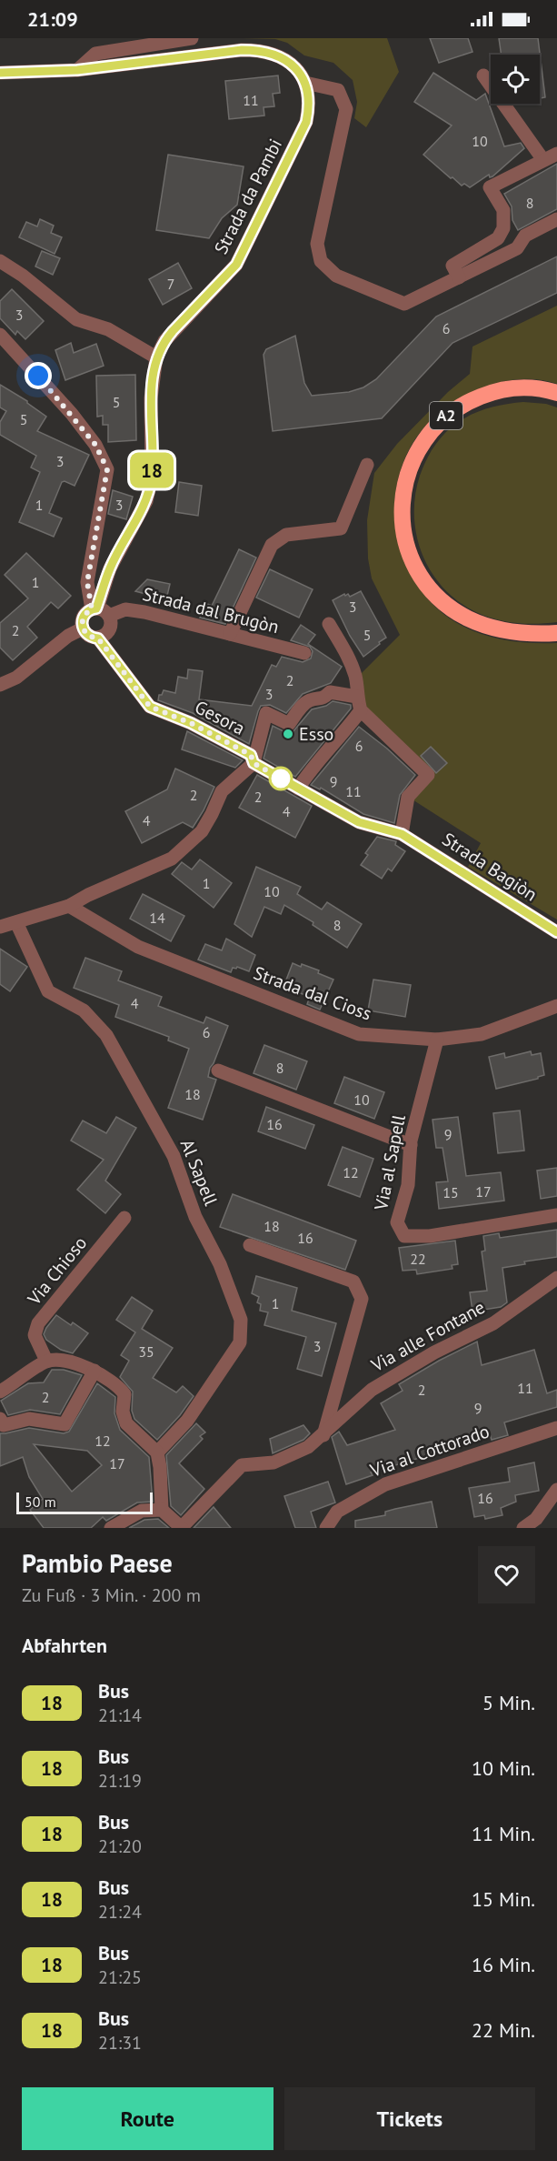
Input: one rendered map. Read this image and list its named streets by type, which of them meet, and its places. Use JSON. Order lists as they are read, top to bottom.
{
  "streets": {
    "highway": ["A2"],
    "street": [
      "Strada da Pambi",
      "Strada dal Brugòn",
      "Gesora",
      "Strada Bagiòn",
      "Strada dal Cioss",
      "Via al Sapell",
      "Al Sapell",
      "Via Chioso",
      "Via alle Fontane",
      "Via al Cottorado"
    ]
  },
  "crossings": [
    ["Strada da Pambi", "Strada dal Brugòn"],
    ["Strada da Pambi", "Gesora"],
    ["Strada dal Brugòn", "Gesora"],
    ["Gesora", "Strada Bagiòn"],
    ["Strada dal Cioss", "Via al Sapell"]
  ],
  "places": ["Esso"],
  "lines": ["bus line 18"],
  "house_numbers": [
    "11",
    "10",
    "8",
    "7",
    "3",
    "6",
    "5",
    "5",
    "3",
    "1",
    "3",
    "1",
    "3",
    "2",
    "5",
    "2",
    "3",
    "6",
    "9",
    "11",
    "2",
    "2",
    "4",
    "4",
    "1",
    "10",
    "14",
    "8",
    "4",
    "6",
    "8",
    "18",
    "10",
    "16",
    "9",
    "12",
    "17",
    "15",
    "18",
    "16",
    "22",
    "1",
    "3",
    "35",
    "11",
    "2",
    "2",
    "9",
    "12",
    "17",
    "16"
  ],
  "scale_bar": "50 m",
  "page": {
    "status": "21:09",
    "on_map": "18",
    "scale": "50 m",
    "heading": [
      ["Pambio Paese", "Zu Fuß · 3 Min. · 200 m"],
      "Abfahrten"
    ],
    "list": [
      {
        "mark": "18",
        "name": "Bus",
        "note": "21:14",
        "value": "5 Min."
      },
      {
        "mark": "18",
        "name": "Bus",
        "note": "21:19",
        "value": "10 Min."
      },
      {
        "mark": "18",
        "name": "Bus",
        "note": "21:20",
        "value": "11 Min."
      },
      {
        "mark": "18",
        "name": "Bus",
        "note": "21:24",
        "value": "15 Min."
      },
      {
        "mark": "18",
        "name": "Bus",
        "note": "21:25",
        "value": "16 Min."
      },
      {
        "mark": "18",
        "name": "Bus",
        "note": "21:31",
        "value": "22 Min."
      }
    ],
    "buttons": ["Route", "Tickets"]
  }
}
